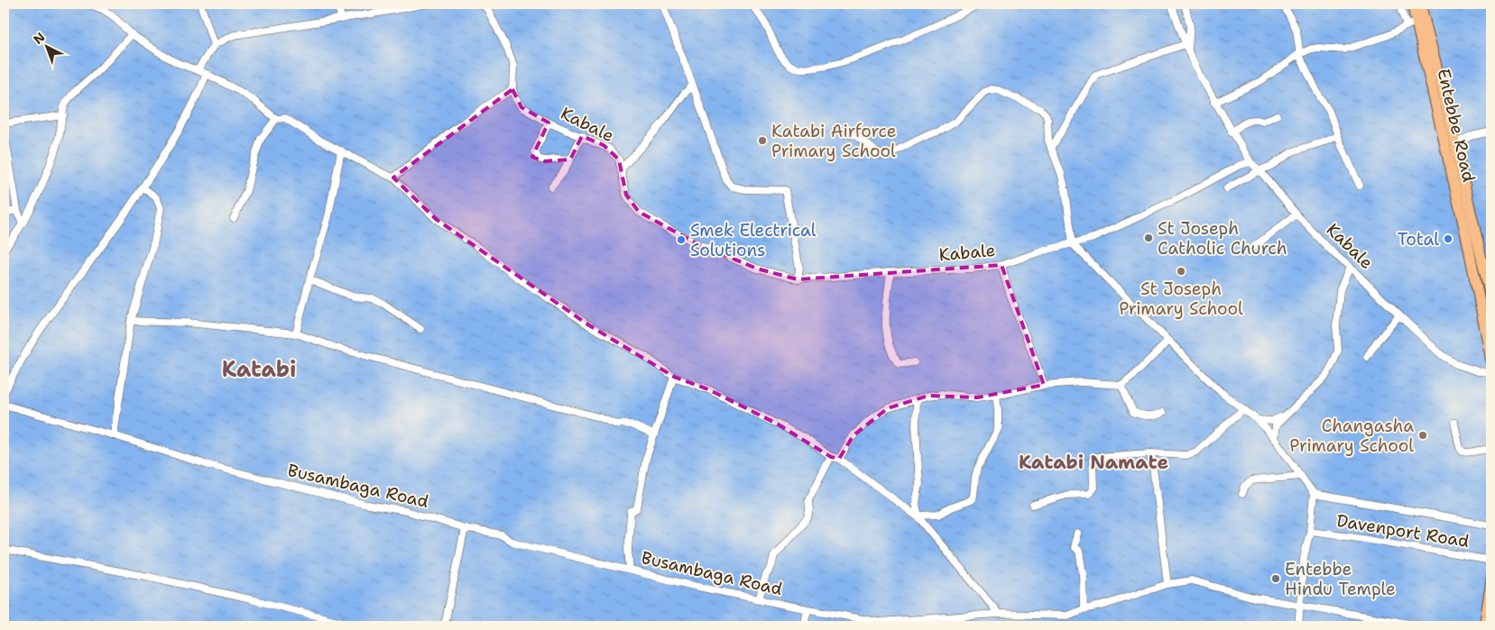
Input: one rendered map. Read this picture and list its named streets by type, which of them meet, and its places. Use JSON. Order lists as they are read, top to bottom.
{
  "streets": {
    "highway": ["Entebbe Road"],
    "street": ["Kabale", "Busambaga Road", "Davenport Road"]
  },
  "districts": ["Katabi", "Katabi Namate"],
  "places": [
    "Katabi Airforce Primary School",
    "St Joseph Catholic Church",
    "Total",
    "Smek Electrical Solutions",
    "St Joseph Primary School",
    "Changasha Primary School",
    "Entebbe Hindu Temple"
  ],
  "north": "top left"
}
